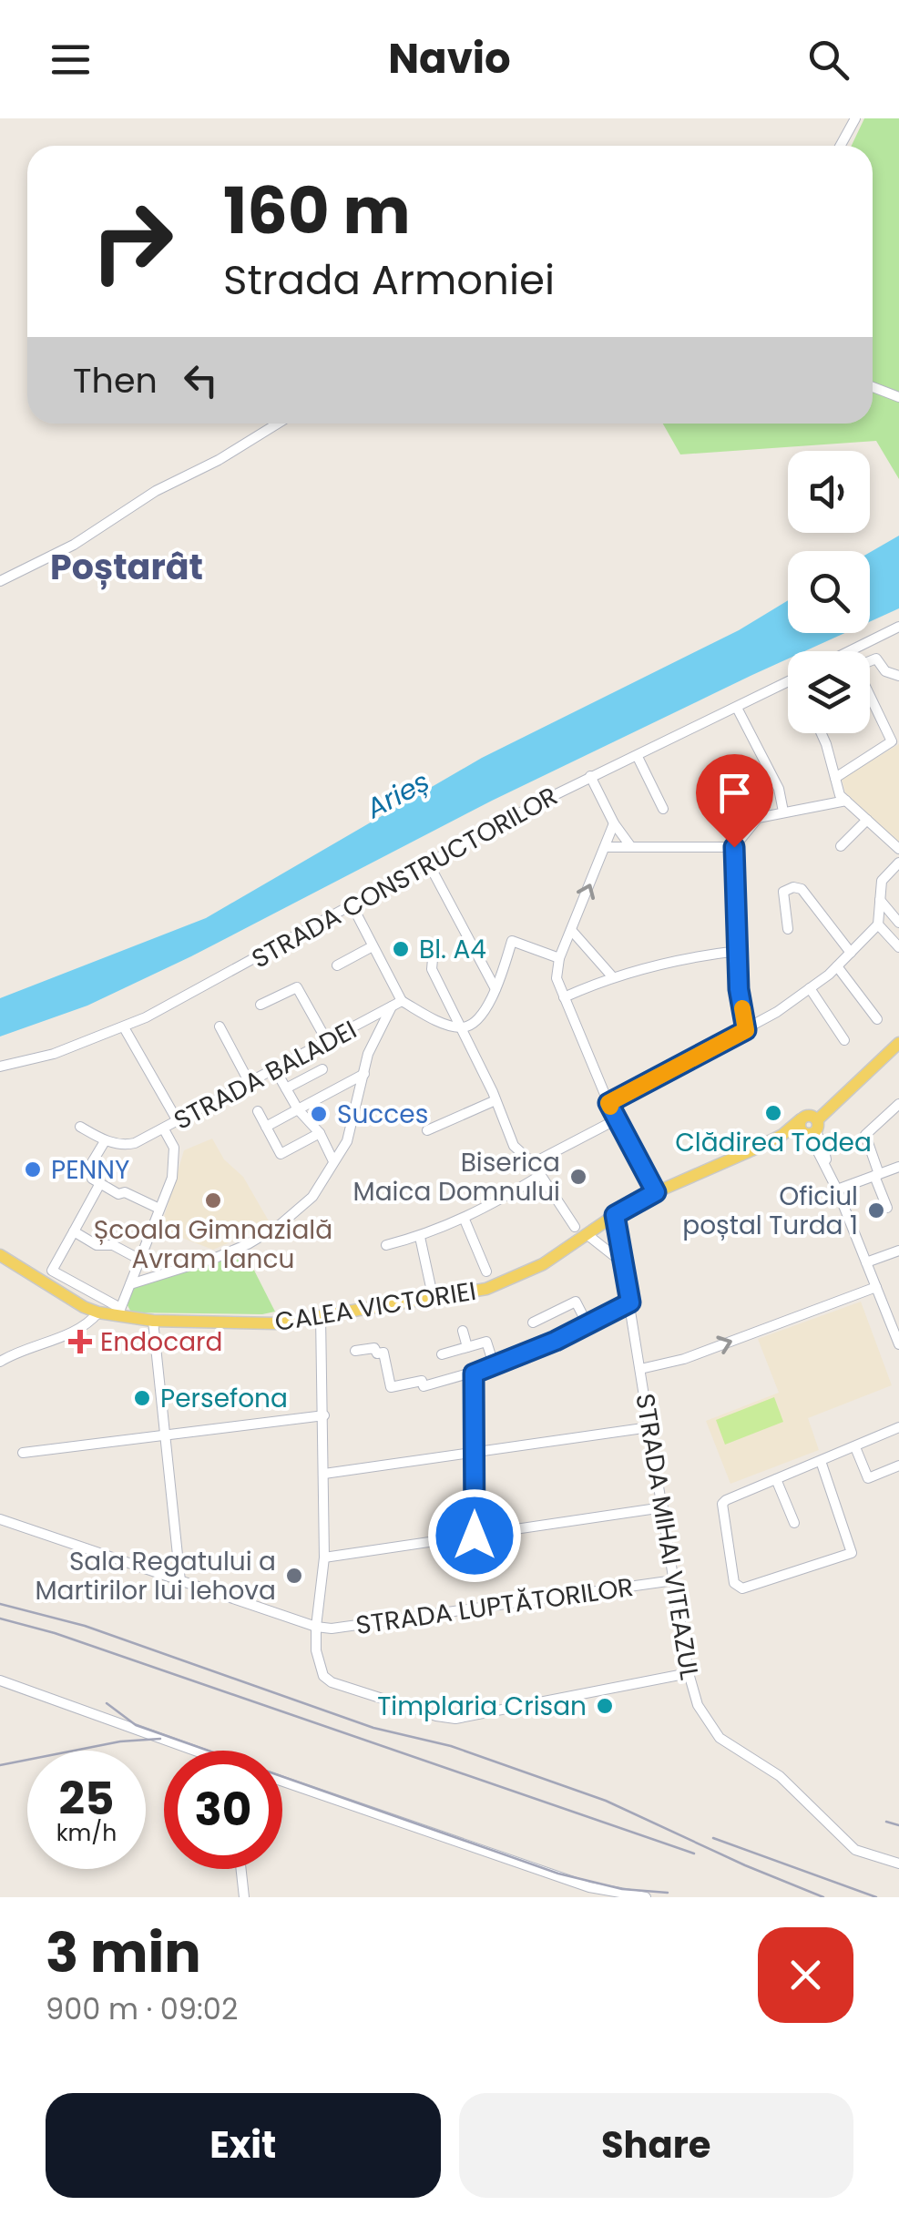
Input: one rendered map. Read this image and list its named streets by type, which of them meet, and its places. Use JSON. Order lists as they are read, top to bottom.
{
  "streets": {
    "main road": ["CALEA VICTORIEI"],
    "street": [
      "STRADA CONSTRUCTORILOR",
      "STRADA BALADEI",
      "STRADA MIHAI VITEAZUL",
      "STRADA LUPTĂTORILOR"
    ]
  },
  "crossings": [
    ["STRADA BALADEI", "CALEA VICTORIEI"],
    ["CALEA VICTORIEI", "STRADA MIHAI VITEAZUL"],
    ["STRADA MIHAI VITEAZUL", "STRADA LUPTĂTORILOR"]
  ],
  "districts": ["Poștarât"],
  "water": ["Arieș"],
  "places": {
    "other": [
      "Bl. A4",
      "Clădirea Todea",
      "Succes",
      "PENNY",
      "Biserica Maica Domnului",
      "Școala Gimnazială Avram Iancu",
      "Oficiul poștal Turda 1",
      "Persefona",
      "Sala Regatului a Martirilor lui Iehova",
      "Timplaria Crisan"
    ],
    "health": ["Endocard"]
  },
  "page": {
    "header": "Navio",
    "turn": ["160 m", "Strada Armoniei"],
    "then": "Then",
    "speed": "25 km/h",
    "limit": "30",
    "heading": ["3 min", "900 m · 09:02"],
    "buttons": ["Exit", "Share"]
  }
}
